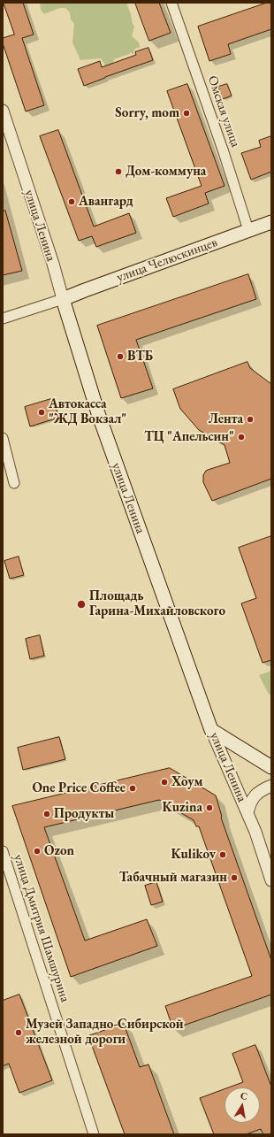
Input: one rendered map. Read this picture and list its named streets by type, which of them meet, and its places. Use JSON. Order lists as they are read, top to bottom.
{
  "streets": {
    "main road": ["улица Ленина", "улица Челюскинцев"],
    "street": ["Омская улица", "улица Дмитрия Шамшурина"]
  },
  "crossings": [
    ["Омская улица", "улица Челюскинцев"],
    ["улица Ленина", "улица Челюскинцев"]
  ],
  "places": [
    "Sorry, mom",
    "Дом-коммуна",
    "Авангард",
    "ВТБ",
    "Автокасса \"ЖД Вокзал\"",
    "Лента",
    "ТЦ \"Апельсин\"",
    "Площадь Гарина-Михайловского",
    "Хоум",
    "One Price Coffee",
    "Kuzina",
    "Продукты",
    "Ozon",
    "Kulikov",
    "Табачный магазин",
    "Музей Западно-Сибирской железной дороги"
  ],
  "north": "top"
}
